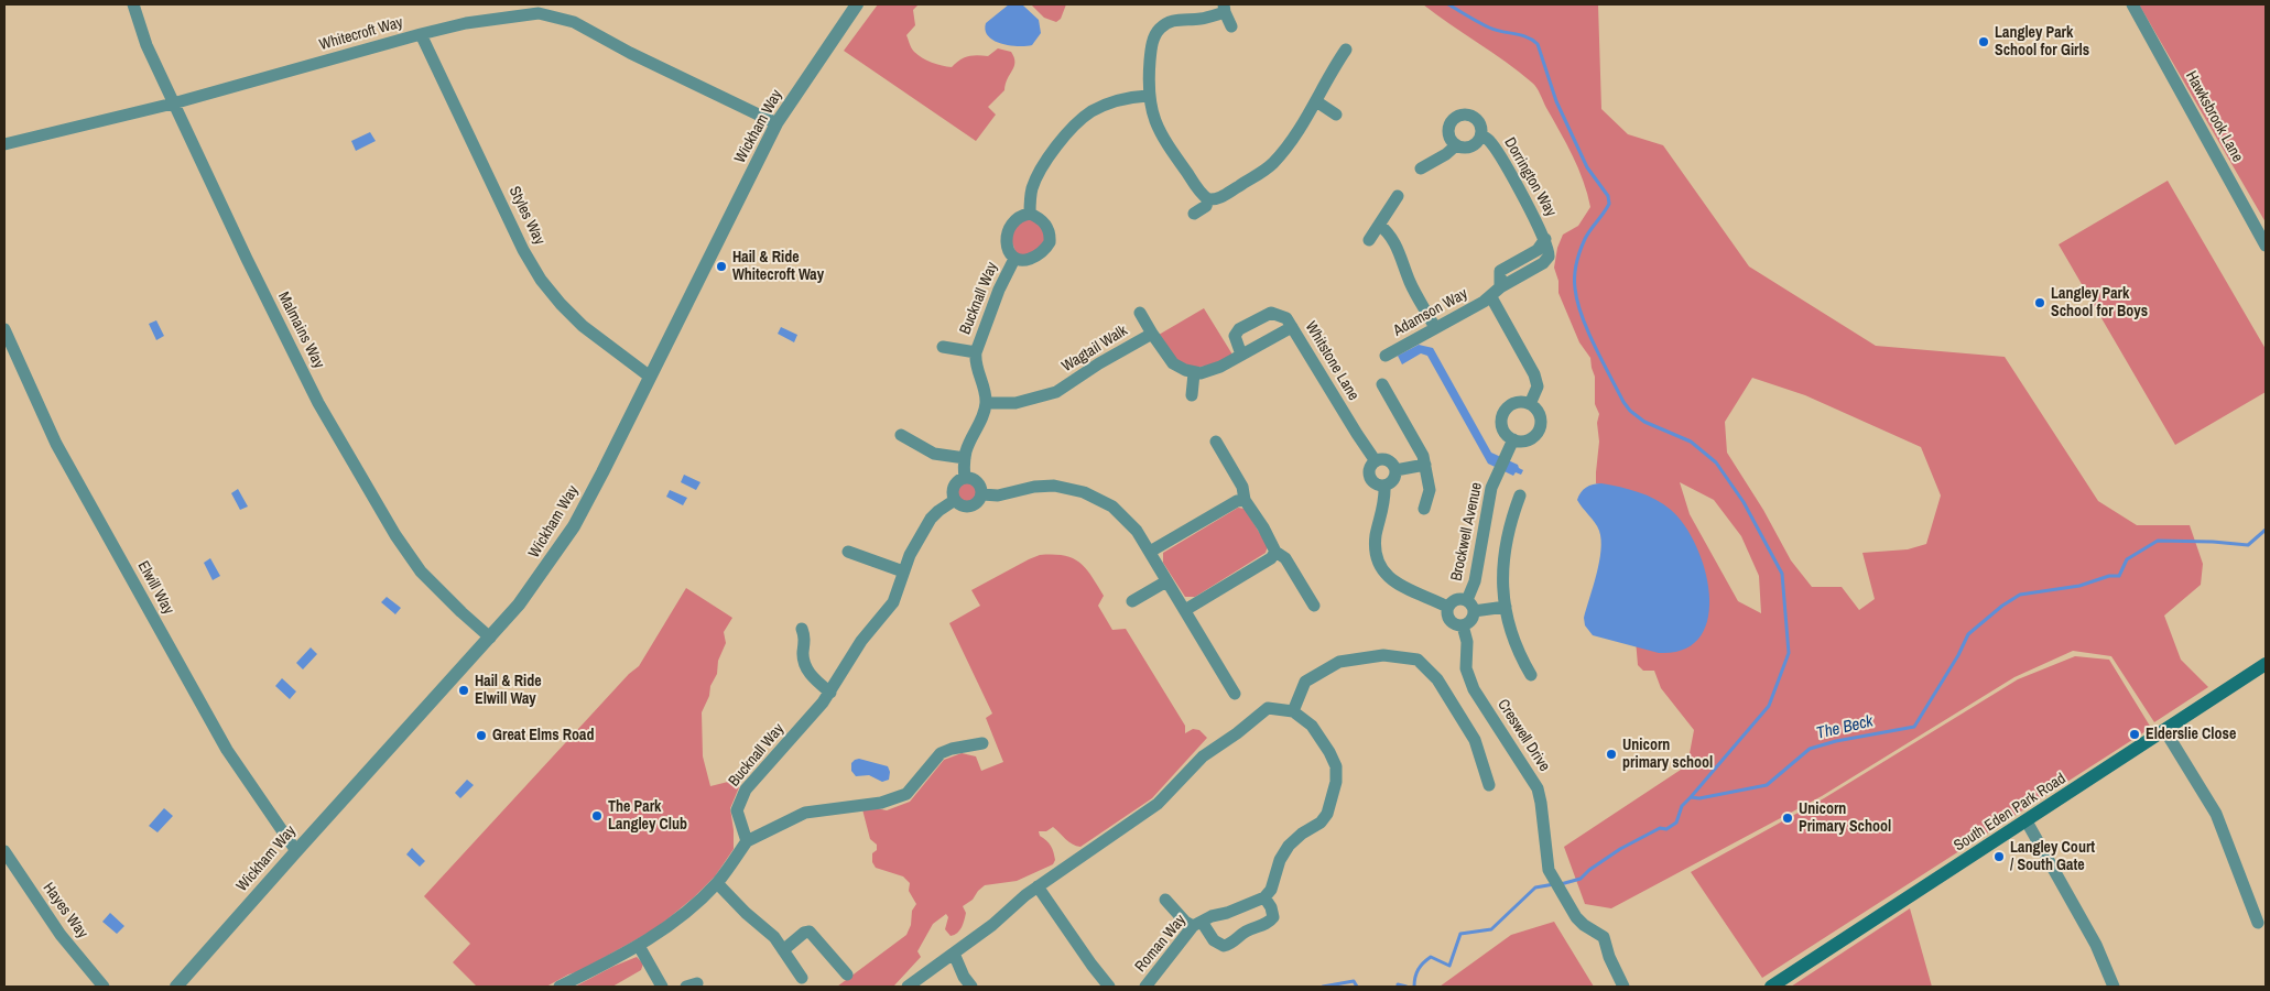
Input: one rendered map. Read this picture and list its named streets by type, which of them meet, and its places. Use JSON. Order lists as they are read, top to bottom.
{
  "streets": {
    "main road": ["South Eden Park Road"],
    "street": [
      "Whitecroft Way",
      "Hawksbrook Lane",
      "Wickham Way",
      "Dorrington Way",
      "Styles Way",
      "Bucknall Way",
      "Adamson Way",
      "Malmains Way",
      "Wagtail Walk",
      "Whitstone Lane",
      "Brockwell Avenue",
      "Elwill Way",
      "Creswell Drive",
      "Hayes Way",
      "Roman Way"
    ]
  },
  "crossings": [
    ["Whitecroft Way", "Wickham Way"],
    ["Whitecroft Way", "Styles Way"],
    ["Whitecroft Way", "Malmains Way"],
    ["Wickham Way", "Styles Way"],
    ["Wickham Way", "Malmains Way"],
    ["Wickham Way", "Elwill Way"],
    ["Dorrington Way", "Adamson Way"],
    ["Bucknall Way", "Wagtail Walk"],
    ["Brockwell Avenue", "Creswell Drive"]
  ],
  "water": ["The Beck"],
  "places": [
    "Langley Park School for Girls",
    "Hail & Ride Whitecroft Way",
    "Langley Park School for Boys",
    "Hail & Ride Elwill Way",
    "Elderslie Close",
    "Great Elms Road",
    "Unicorn primary school",
    "The Park Langley Club",
    "Unicorn Primary School",
    "Langley Court / South Gate"
  ]
}
